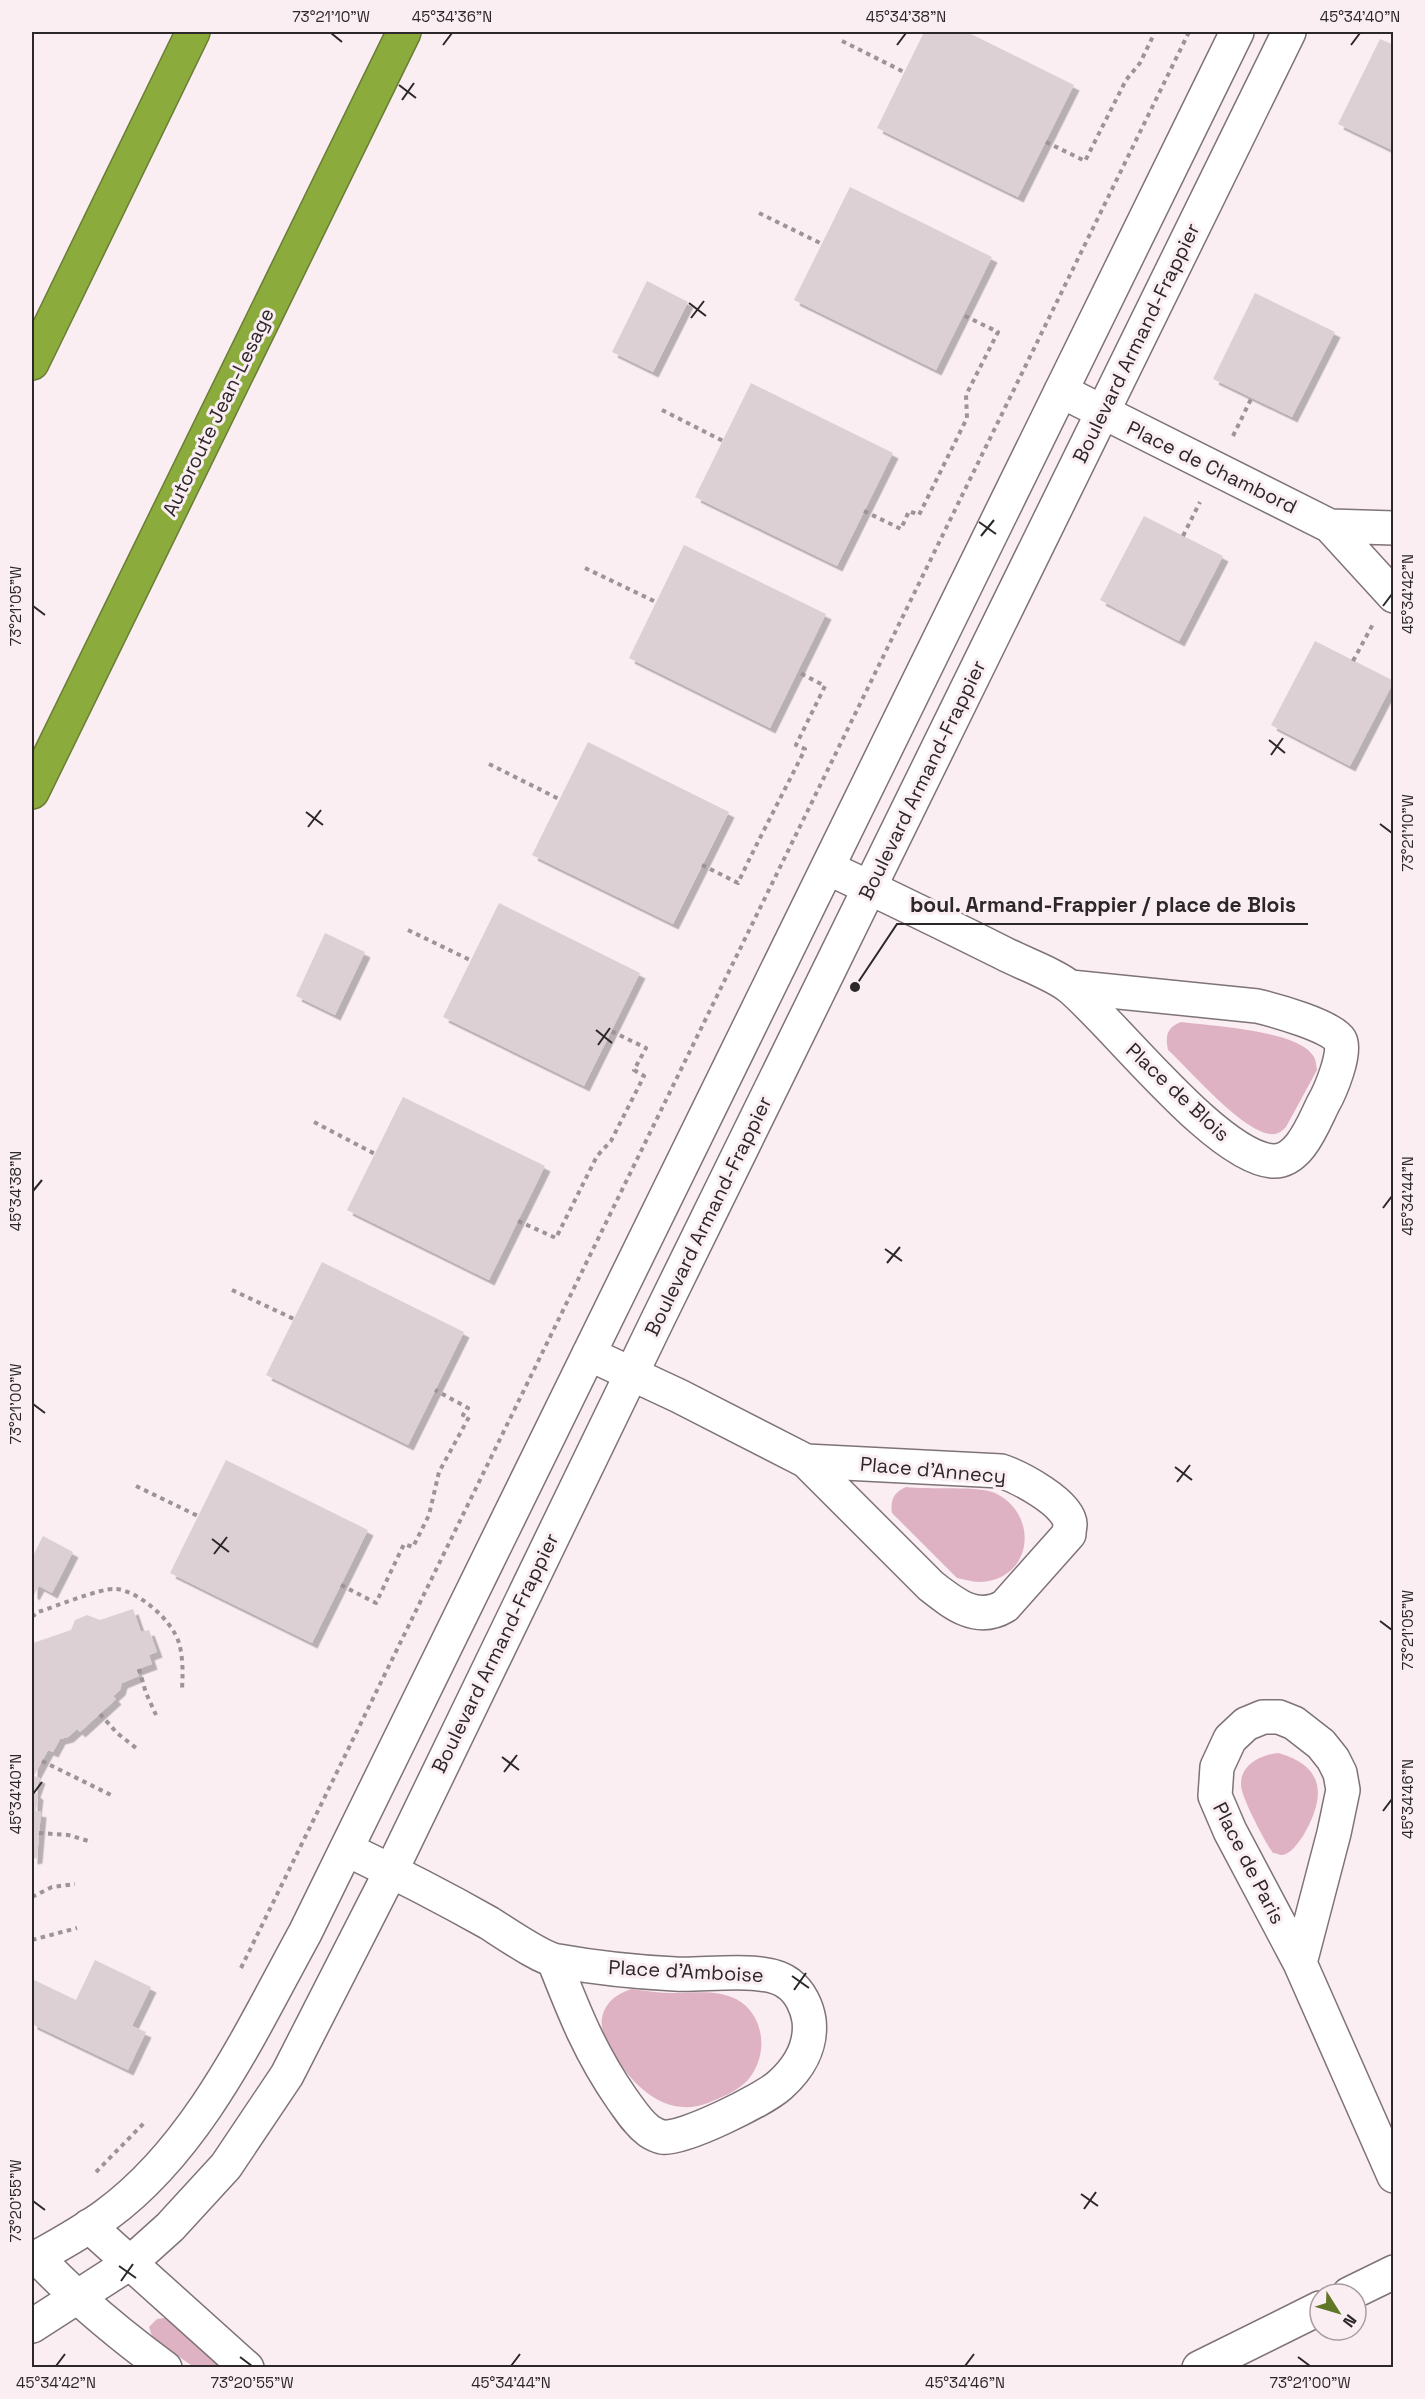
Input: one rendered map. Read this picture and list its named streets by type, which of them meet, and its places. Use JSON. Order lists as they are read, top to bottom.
{
  "streets": {
    "highway": ["Autoroute Jean-Lesage"],
    "street": [
      "Boulevard Armand-Frappier",
      "Place de Chambord",
      "Place de Blois",
      "Place d'Annecy",
      "Place de Paris",
      "Place d'Amboise"
    ]
  },
  "crossings": [
    ["Boulevard Armand-Frappier", "Place de Chambord"],
    ["Boulevard Armand-Frappier", "Place de Blois"],
    ["Boulevard Armand-Frappier", "Place d'Annecy"],
    ["Boulevard Armand-Frappier", "Place d'Amboise"]
  ],
  "places": ["boul. Armand-Frappier / place de Blois"],
  "north": "bottom right",
  "coordinates": [
    "73°21'10\"W",
    "45°34'36\"N",
    "45°34'38\"N",
    "45°34'40\"N",
    "45°34'42\"N",
    "73°21'05\"W",
    "45°34'44\"N",
    "73°21'00\"W",
    "45°34'46\"N",
    "73°20'55\"W"
  ]
}
